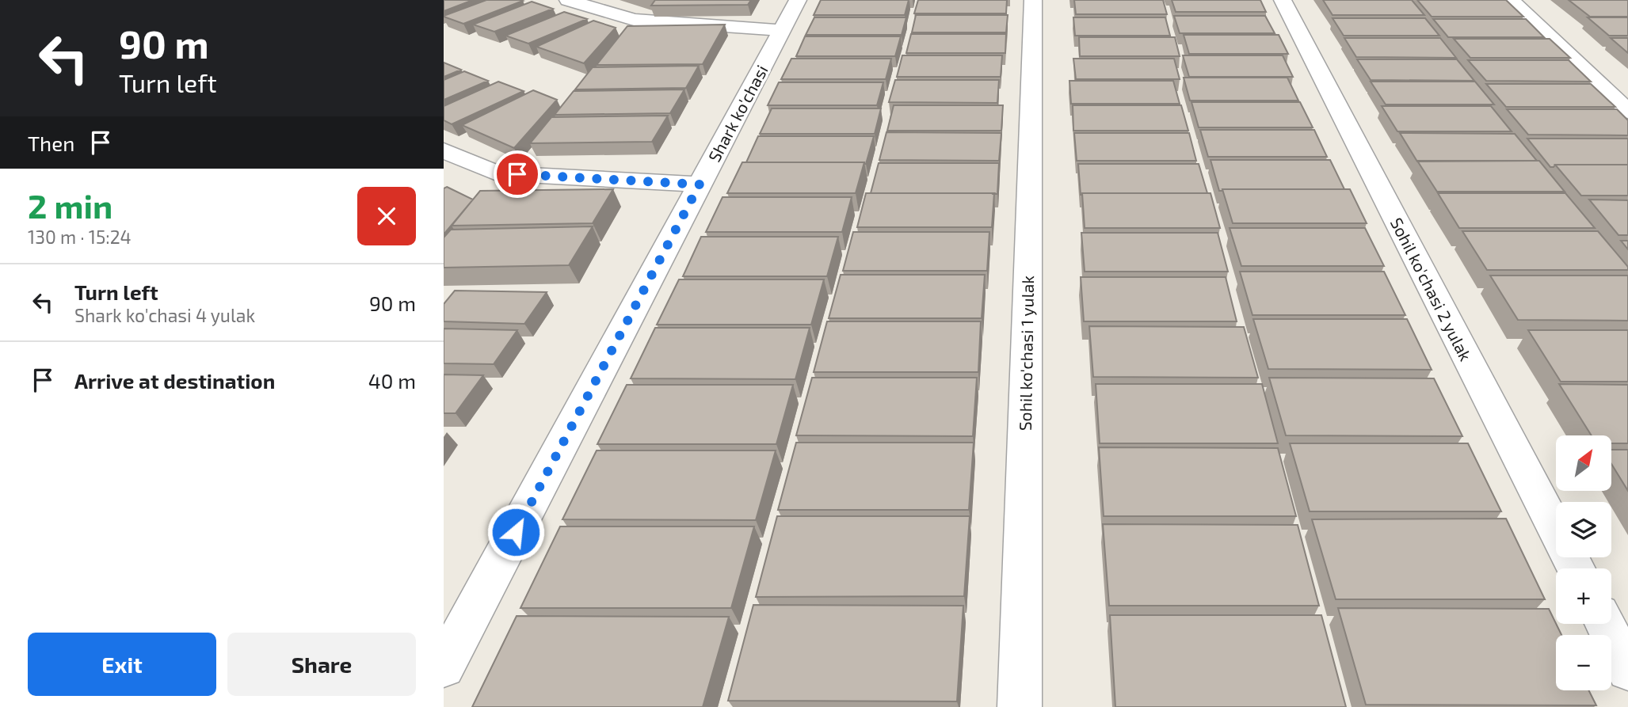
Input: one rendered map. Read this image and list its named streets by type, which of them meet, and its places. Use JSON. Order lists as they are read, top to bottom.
{
  "streets": {
    "street": ["Shark ko'chasi", "Sohil ko'chasi 2 yulak", "Sohil ko'chasi 1 yulak"]
  },
  "north": "top right",
  "page": {
    "turn": ["90 m", "Turn left"],
    "then": "Then",
    "heading": ["2 min", "130 m · 15:24"],
    "list": [
      {
        "name": "Turn left",
        "note": "Shark ko'chasi 4 yulak",
        "value": "90 m"
      },
      {
        "name": "Arrive at destination",
        "value": "40 m"
      }
    ],
    "map_buttons": ["+", "−"],
    "buttons": ["Exit", "Share"]
  }
}
